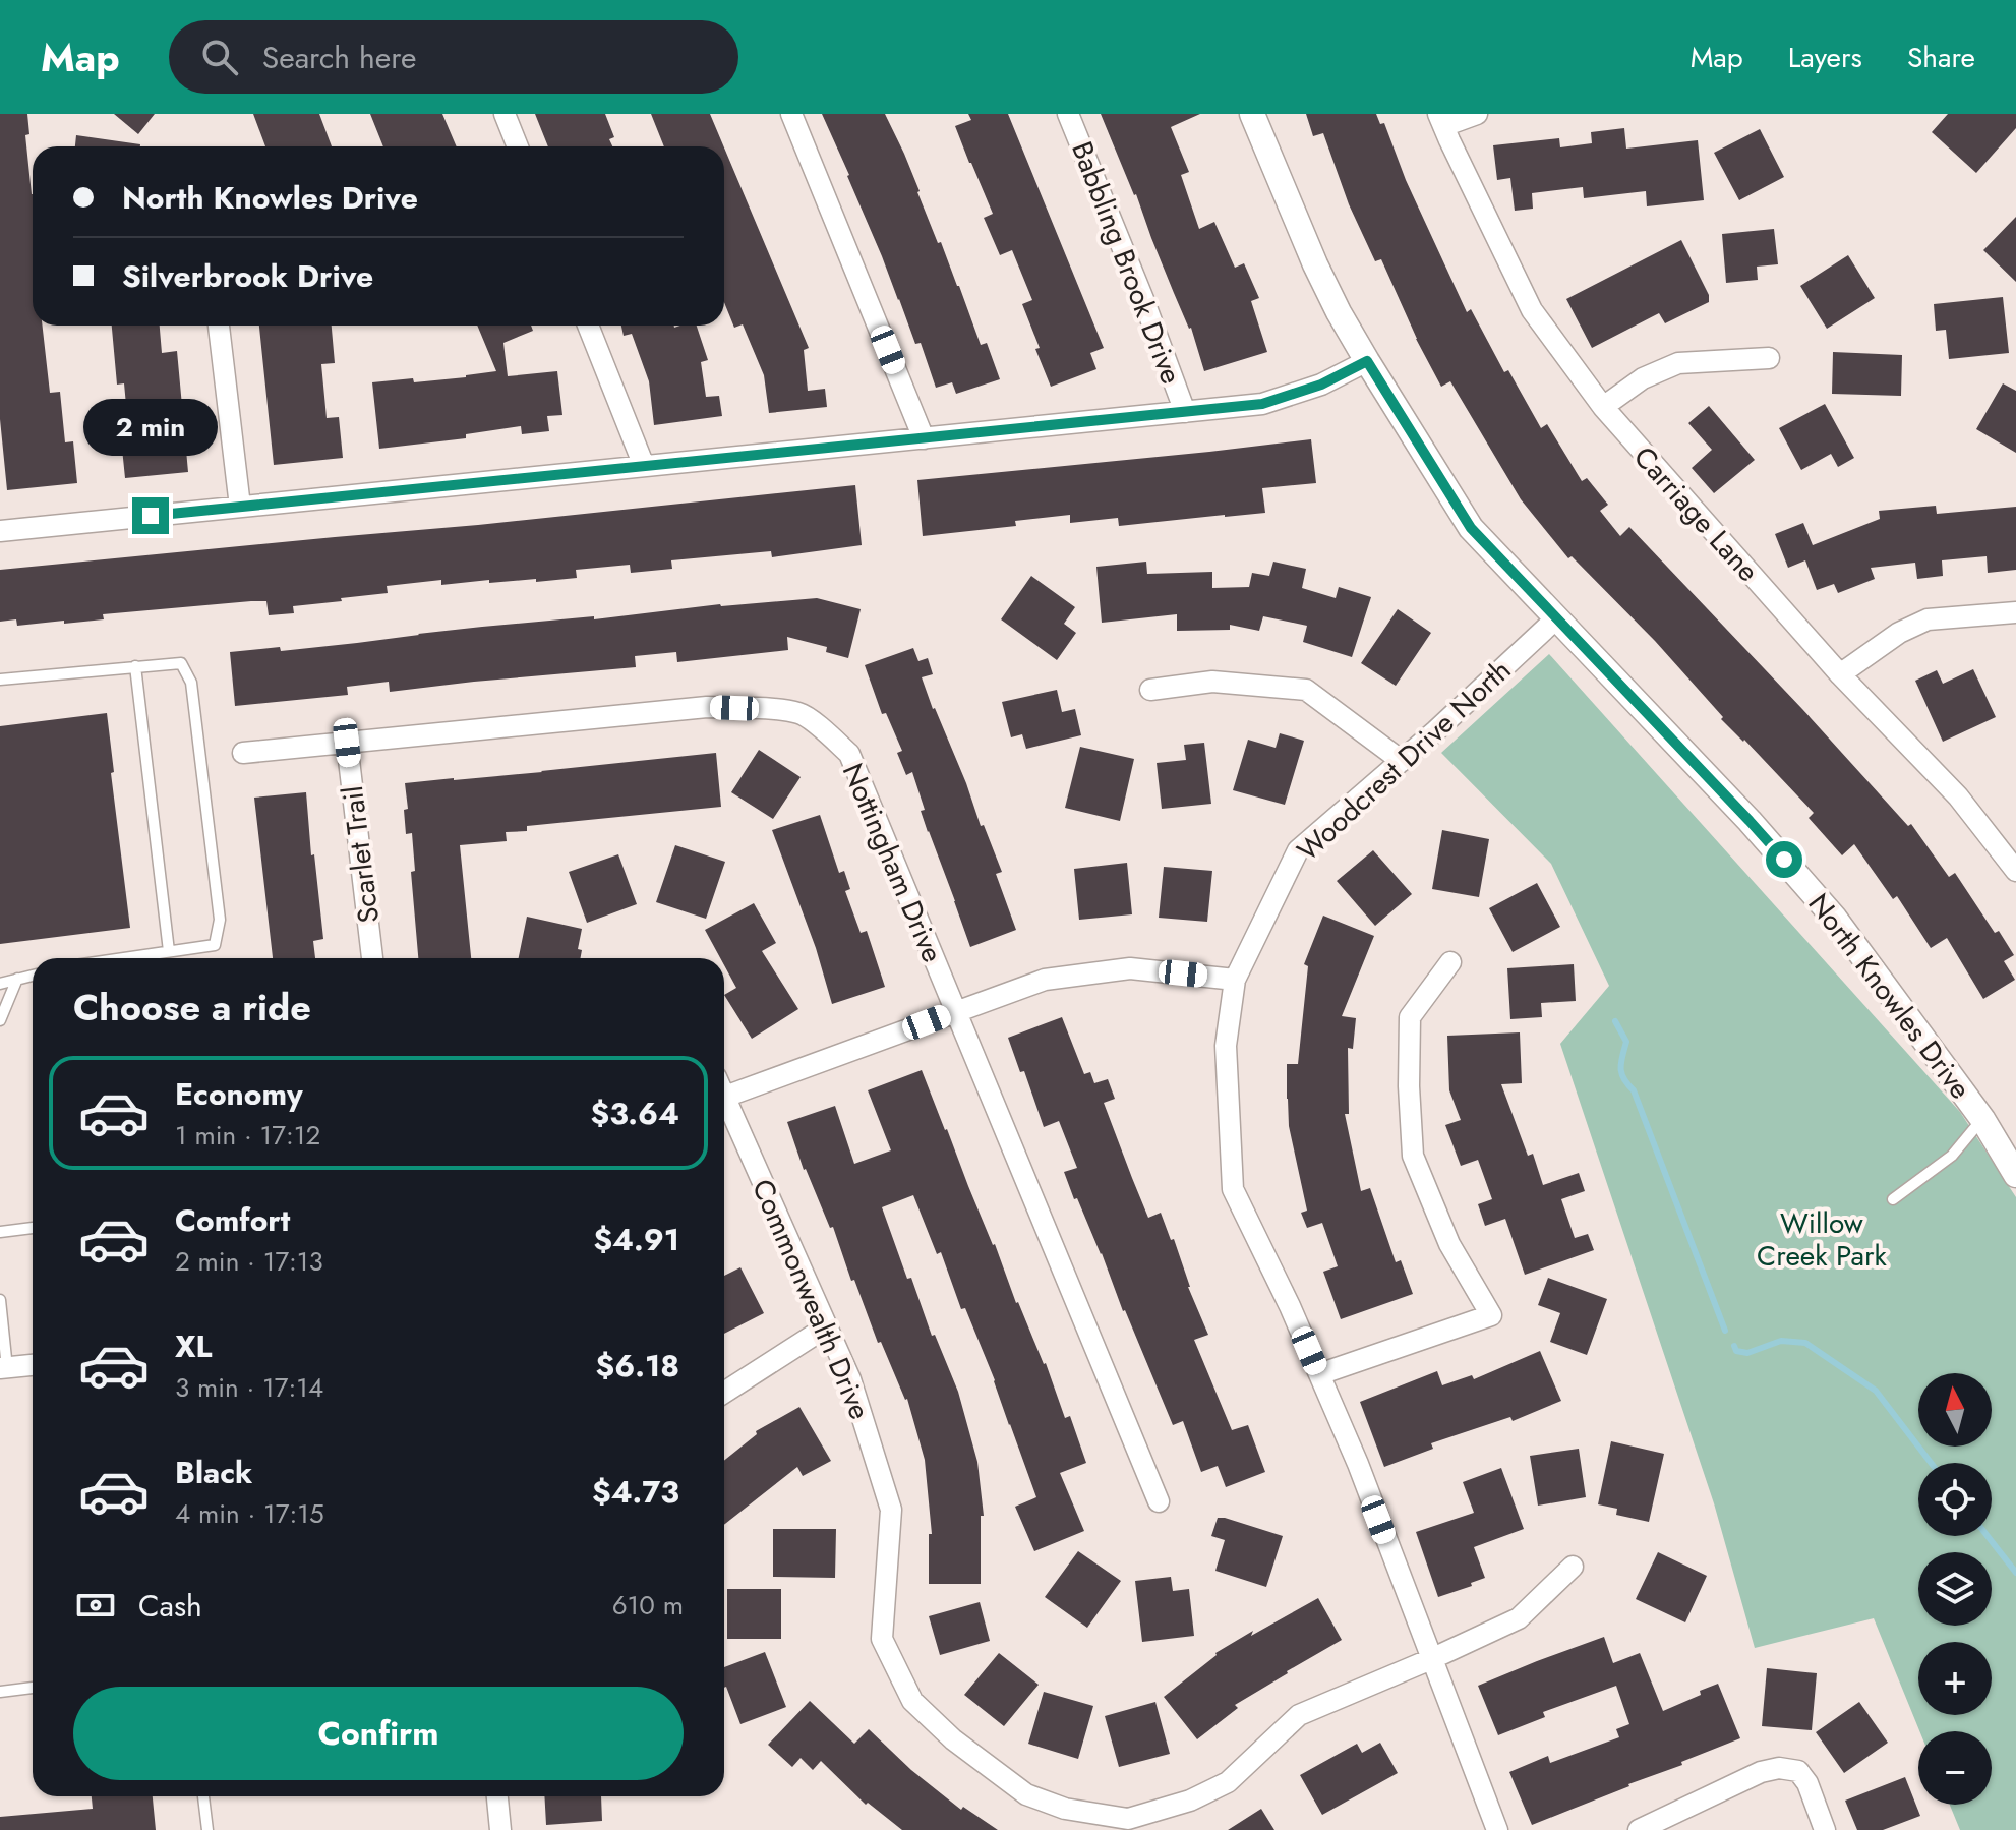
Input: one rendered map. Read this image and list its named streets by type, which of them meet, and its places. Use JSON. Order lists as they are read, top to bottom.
{
  "streets": {
    "street": [
      "Babbling Brook Drive",
      "Carriage Lane",
      "Woodcrest Drive North",
      "Scarlet Trail",
      "Nottingham Drive",
      "North Knowles Drive",
      "Commonwealth Drive"
    ]
  },
  "crossings": [
    ["Woodcrest Drive North", "North Knowles Drive"],
    ["Woodcrest Drive North", "Commonwealth Drive"],
    ["Scarlet Trail", "Nottingham Drive"]
  ],
  "parks": ["Willow Creek Park"],
  "north": "top",
  "page": {
    "header": "Map",
    "search": "Search here",
    "nav": ["Map", "Layers", "Share"],
    "banner": ["North Knowles Drive", "Silverbrook Drive"],
    "bubble": "2 min",
    "heading": "Choose a ride",
    "list": [
      {
        "name": "Economy",
        "note": "1 min · 17:12",
        "value": "$3.64"
      },
      {
        "name": "Comfort",
        "note": "2 min · 17:13",
        "value": "$4.91"
      },
      {
        "name": "XL",
        "note": "3 min · 17:14",
        "value": "$6.18"
      },
      {
        "name": "Black",
        "note": "4 min · 17:15",
        "value": "$4.73"
      }
    ],
    "map_buttons": ["+", "−"],
    "pay": ["Cash", "610 m"],
    "buttons": "Confirm"
  }
}
